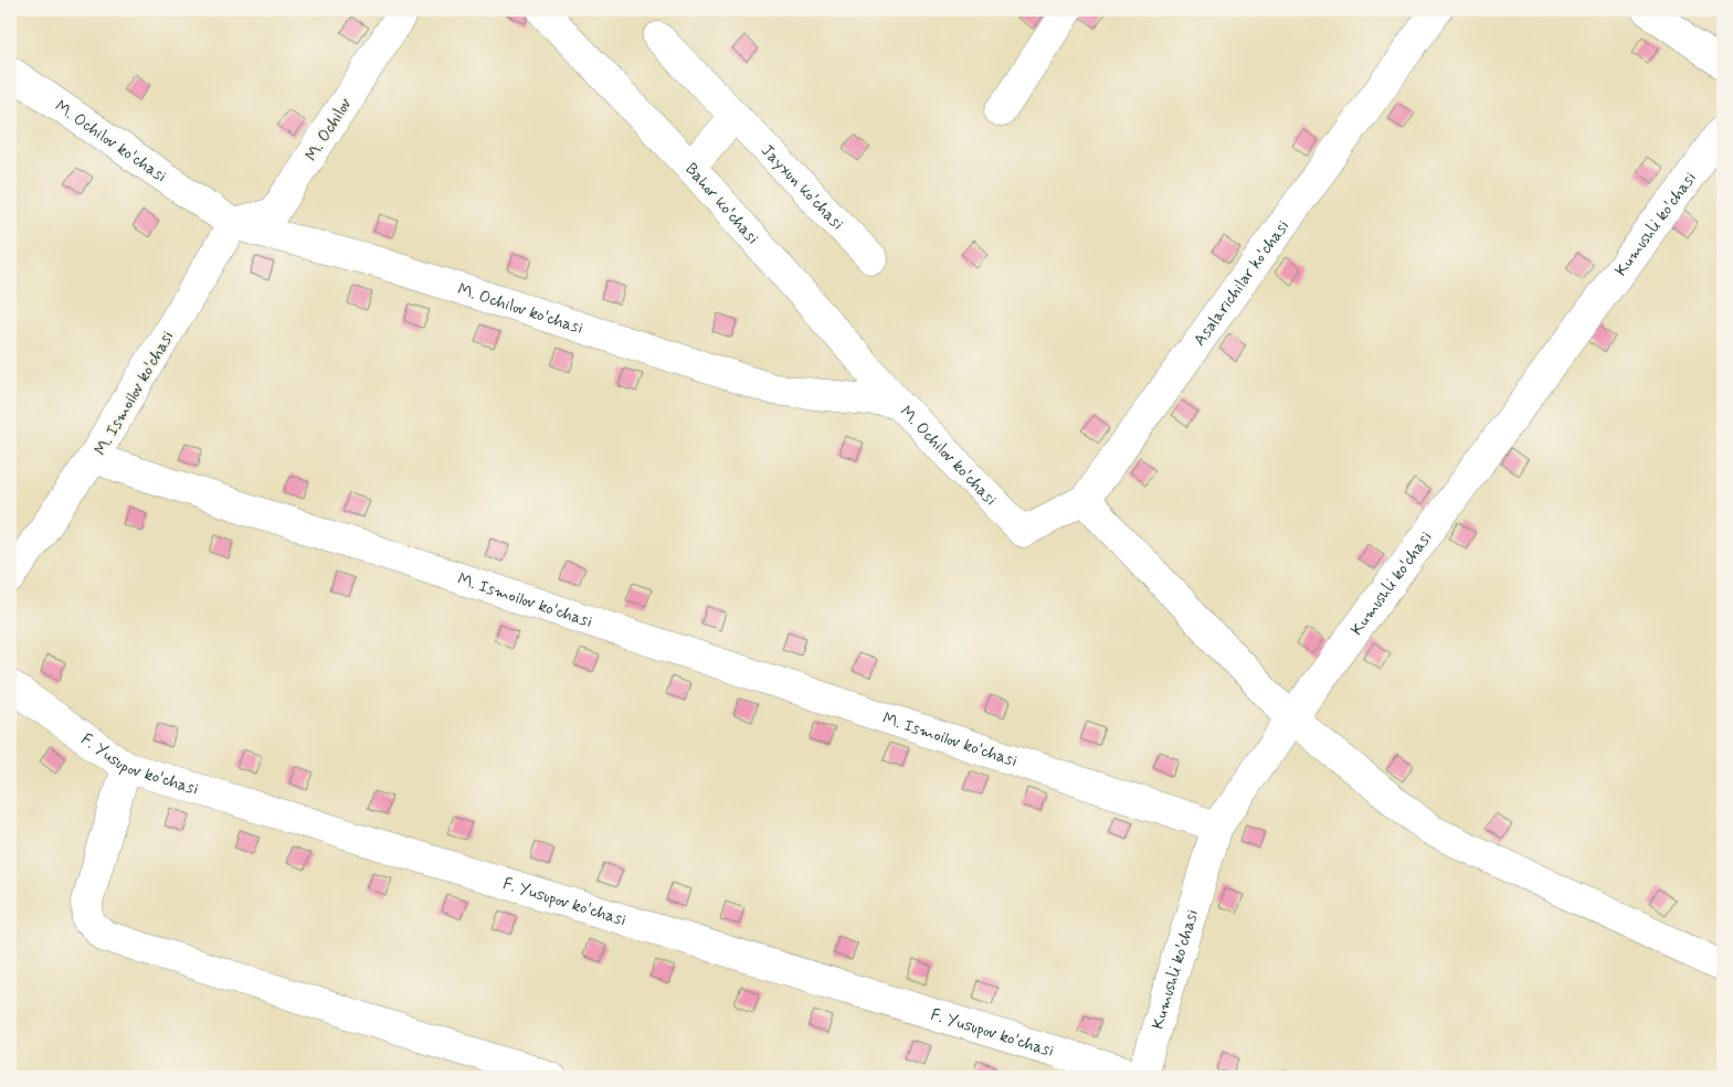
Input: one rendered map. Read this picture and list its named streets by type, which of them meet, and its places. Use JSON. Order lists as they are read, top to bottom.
{
  "streets": {
    "street": [
      "M. Ochilov",
      "M. Ochilov ko'chasi",
      "Jayxun ko'chasi",
      "Bahor ko'chasi",
      "Kumushli ko'chasi",
      "Asalarichilar ko'chasi",
      "M. Ismoilov ko'chasi",
      "F. Yusupov ko'chasi"
    ]
  },
  "crossings": [
    ["M. Ochilov", "M. Ochilov ko'chasi"],
    ["M. Ochilov", "M. Ismoilov ko'chasi"],
    ["M. Ochilov ko'chasi", "Bahor ko'chasi"],
    ["M. Ochilov ko'chasi", "Asalarichilar ko'chasi"],
    ["M. Ochilov ko'chasi", "M. Ismoilov ko'chasi"],
    ["Kumushli ko'chasi", "M. Ismoilov ko'chasi"],
    ["Kumushli ko'chasi", "F. Yusupov ko'chasi"]
  ]
}
